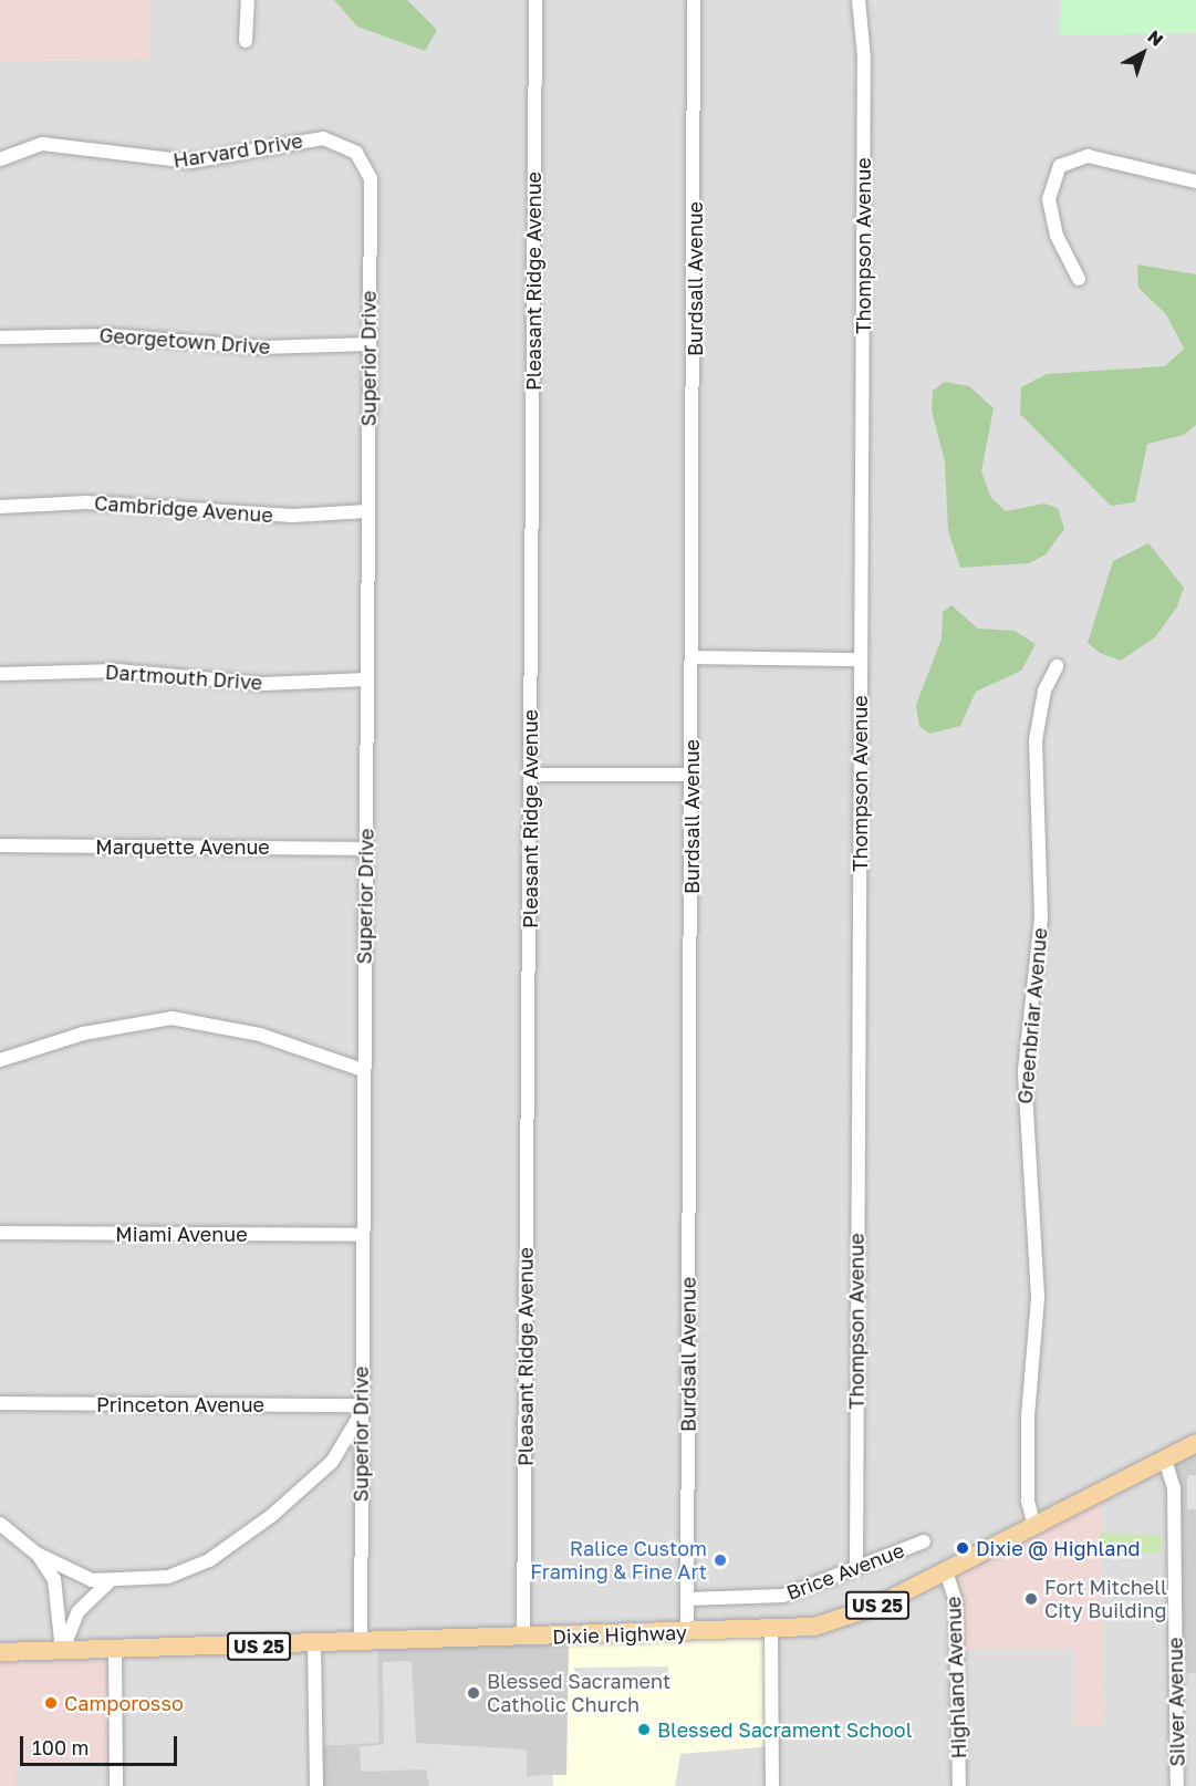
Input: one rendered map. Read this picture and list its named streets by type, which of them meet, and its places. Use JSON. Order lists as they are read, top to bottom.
{
  "streets": {
    "main road": ["US 25", "Dixie Highway"],
    "street": [
      "Harvard Drive",
      "Thompson Avenue",
      "Burdsall Avenue",
      "Pleasant Ridge Avenue",
      "Georgetown Drive",
      "Superior Drive",
      "Cambridge Avenue",
      "Dartmouth Drive",
      "Marquette Avenue",
      "Greenbriar Avenue",
      "Miami Avenue",
      "Princeton Avenue",
      "Brice Avenue",
      "Highland Avenue",
      "Silver Avenue"
    ]
  },
  "crossings": [
    ["Harvard Drive", "Superior Drive"],
    ["Thompson Avenue", "Brice Avenue"],
    ["Burdsall Avenue", "Brice Avenue"],
    ["Burdsall Avenue", "Dixie Highway"],
    ["Pleasant Ridge Avenue", "Dixie Highway"],
    ["Georgetown Drive", "Superior Drive"],
    ["Superior Drive", "Cambridge Avenue"],
    ["Superior Drive", "Dartmouth Drive"],
    ["Superior Drive", "Marquette Avenue"],
    ["Superior Drive", "Miami Avenue"],
    ["Superior Drive", "Princeton Avenue"],
    ["Superior Drive", "Dixie Highway"],
    ["Greenbriar Avenue", "Dixie Highway"],
    ["Dixie Highway", "Highland Avenue"],
    ["Dixie Highway", "Silver Avenue"]
  ],
  "places": [
    "Dixie @ Highland",
    "Ralice Custom Framing & Fine Art",
    "Fort Mitchell City Building",
    "Blessed Sacrament Catholic Church",
    "Camporosso",
    "Blessed Sacrament School"
  ],
  "scale_bar": "100 m",
  "north": "top right"
}
